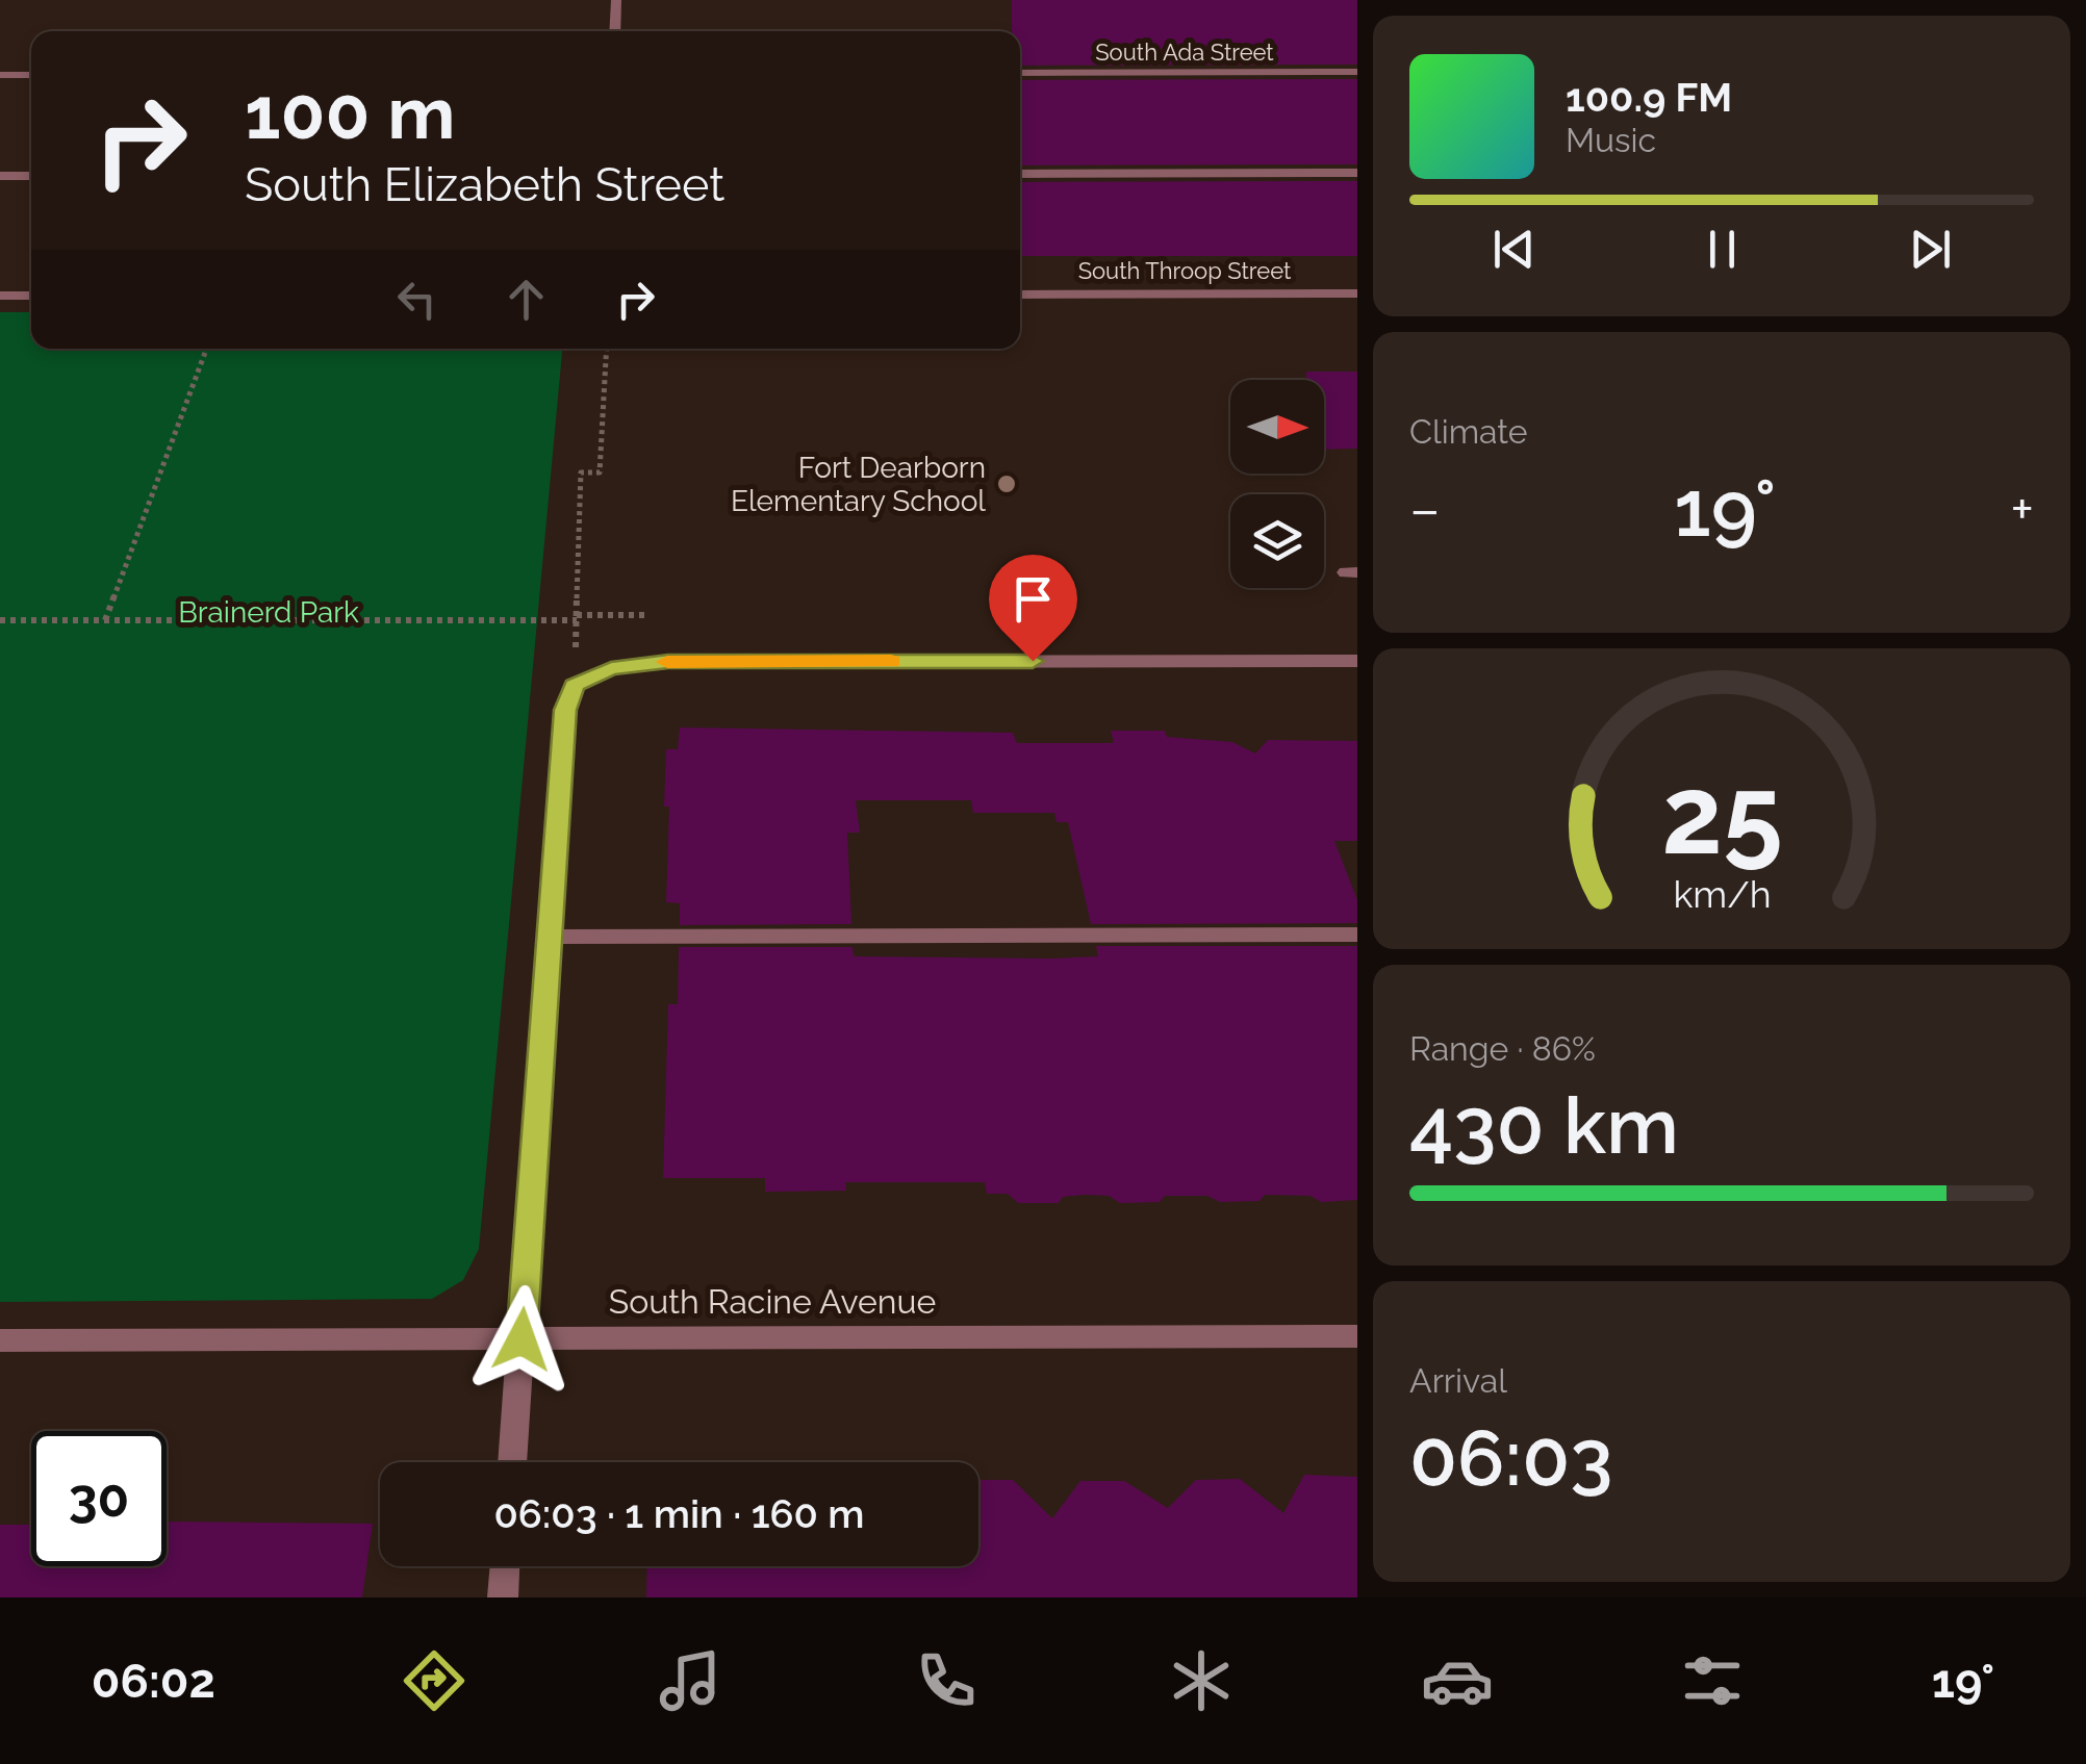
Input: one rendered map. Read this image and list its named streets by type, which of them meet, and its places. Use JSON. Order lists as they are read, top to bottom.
{
  "streets": {
    "street": ["South Ada Street", "South Throop Street", "South Racine Avenue"]
  },
  "parks": ["Brainerd Park"],
  "places": ["Fort Dearborn Elementary School"],
  "north": "right",
  "page": {
    "turn": ["100 m", "South Elizabeth Street"],
    "song": ["100.9 FM", "Music"],
    "tile": [
      "Climate",
      ["Range · 86%", "430 km"],
      ["Arrival", "06:03"]
    ],
    "heat": ["−", "19°", "+"],
    "limit": "30",
    "trip": "06:03 · 1 min · 160 m",
    "tabs": ["06:02", "19°"],
    "gauge": ["25", "km/h"]
  }
}
